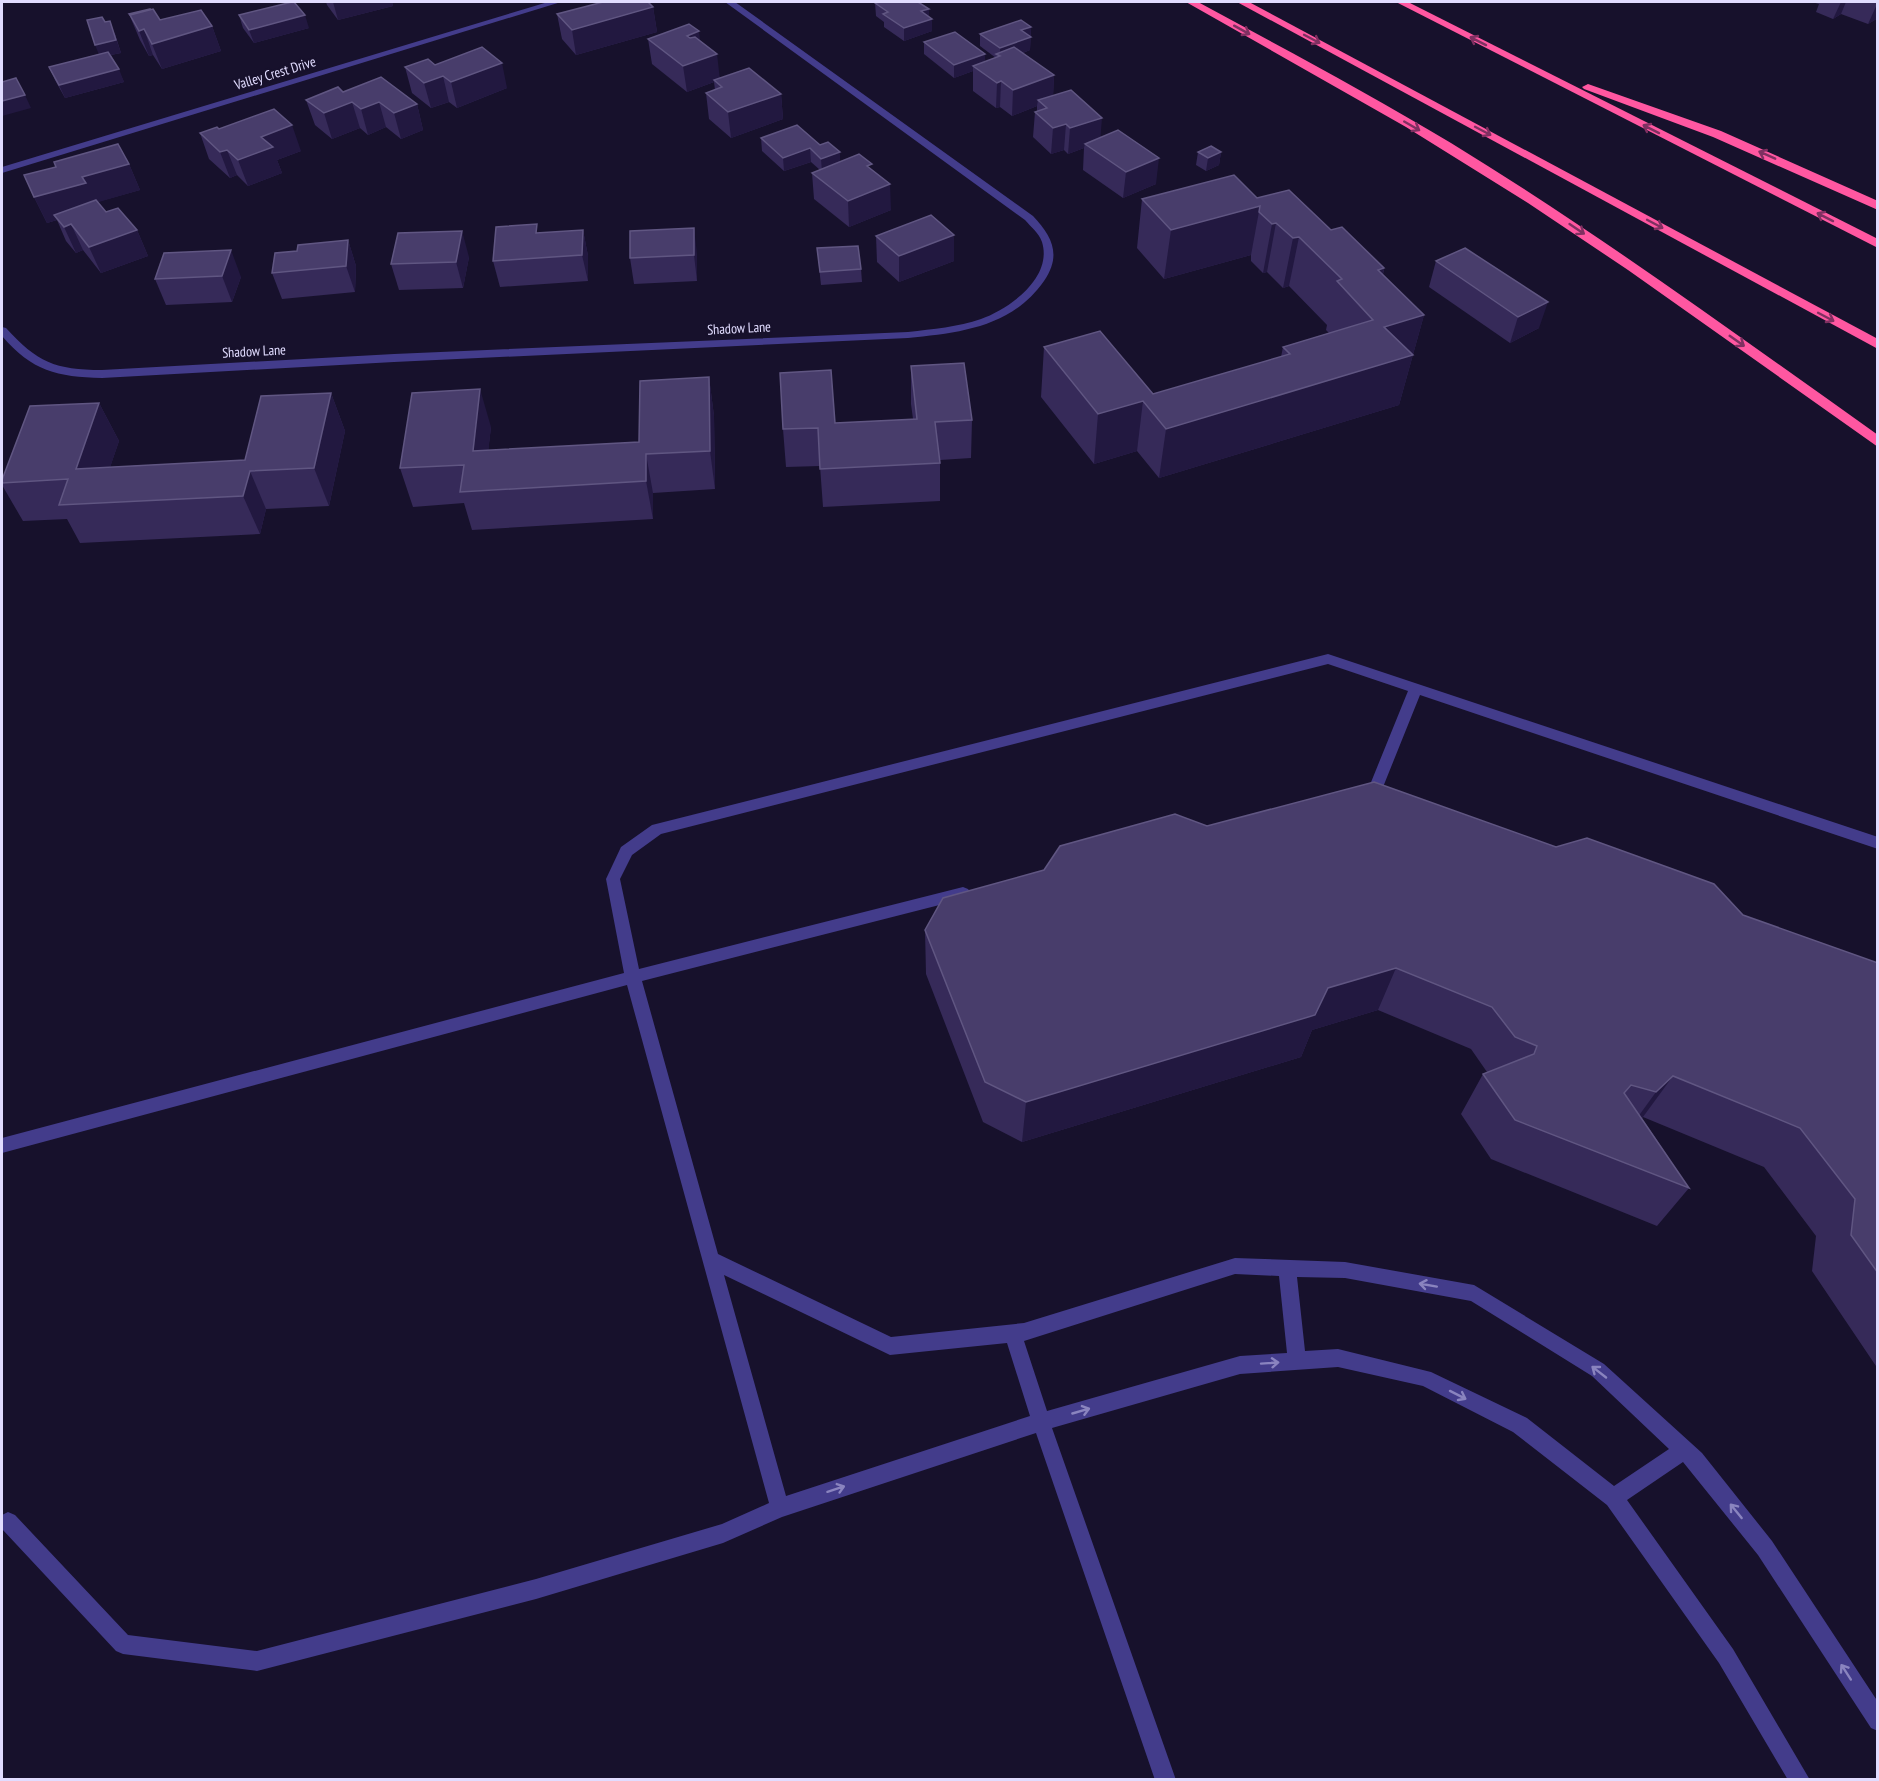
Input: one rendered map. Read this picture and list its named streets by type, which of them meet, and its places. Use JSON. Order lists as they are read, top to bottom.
{
  "streets": {
    "street": ["Valley Crest Drive", "Shadow Lane"]
  }
}
